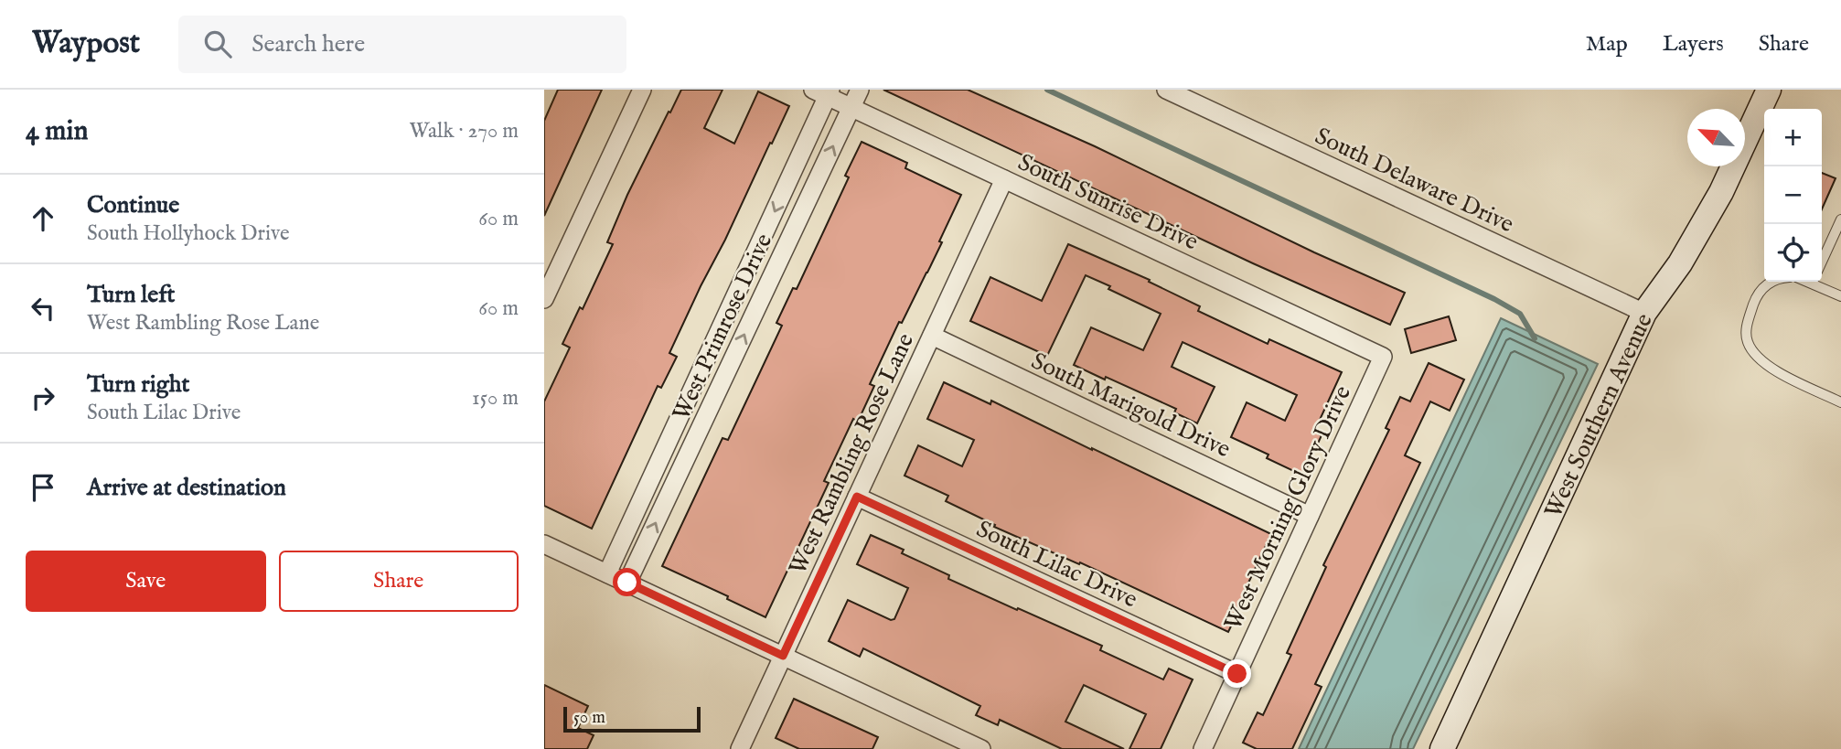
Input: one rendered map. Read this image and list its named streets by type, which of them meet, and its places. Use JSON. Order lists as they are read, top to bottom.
{
  "streets": {
    "main road": ["West Southern Avenue"],
    "street": [
      "South Delaware Drive",
      "South Sunrise Drive",
      "West Primrose Drive",
      "South Marigold Drive",
      "West Rambling Rose Lane",
      "West Morning Glory Drive",
      "South Lilac Drive"
    ]
  },
  "crossings": [
    ["South Delaware Drive", "West Southern Avenue"],
    ["South Sunrise Drive", "West Primrose Drive"],
    ["South Sunrise Drive", "West Rambling Rose Lane"],
    ["South Sunrise Drive", "West Morning Glory Drive"],
    ["South Marigold Drive", "West Rambling Rose Lane"],
    ["South Marigold Drive", "West Morning Glory Drive"],
    ["West Rambling Rose Lane", "South Lilac Drive"],
    ["West Morning Glory Drive", "South Lilac Drive"]
  ],
  "scale_bar": "50 m",
  "north": "top left",
  "page": {
    "header": "Waypost",
    "search": "Search here",
    "nav": ["Map", "Layers", "Share"],
    "heading": ["4 min", "Walk · 270 m"],
    "map_buttons": ["+", "−"],
    "list": [
      ["Continue", "South Hollyhock Drive", "60 m"],
      ["Turn left", "West Rambling Rose Lane", "60 m"],
      ["Turn right", "South Lilac Drive", "150 m"],
      "Arrive at destination"
    ],
    "buttons": ["Save", "Share"],
    "scale": "50 m"
  }
}
